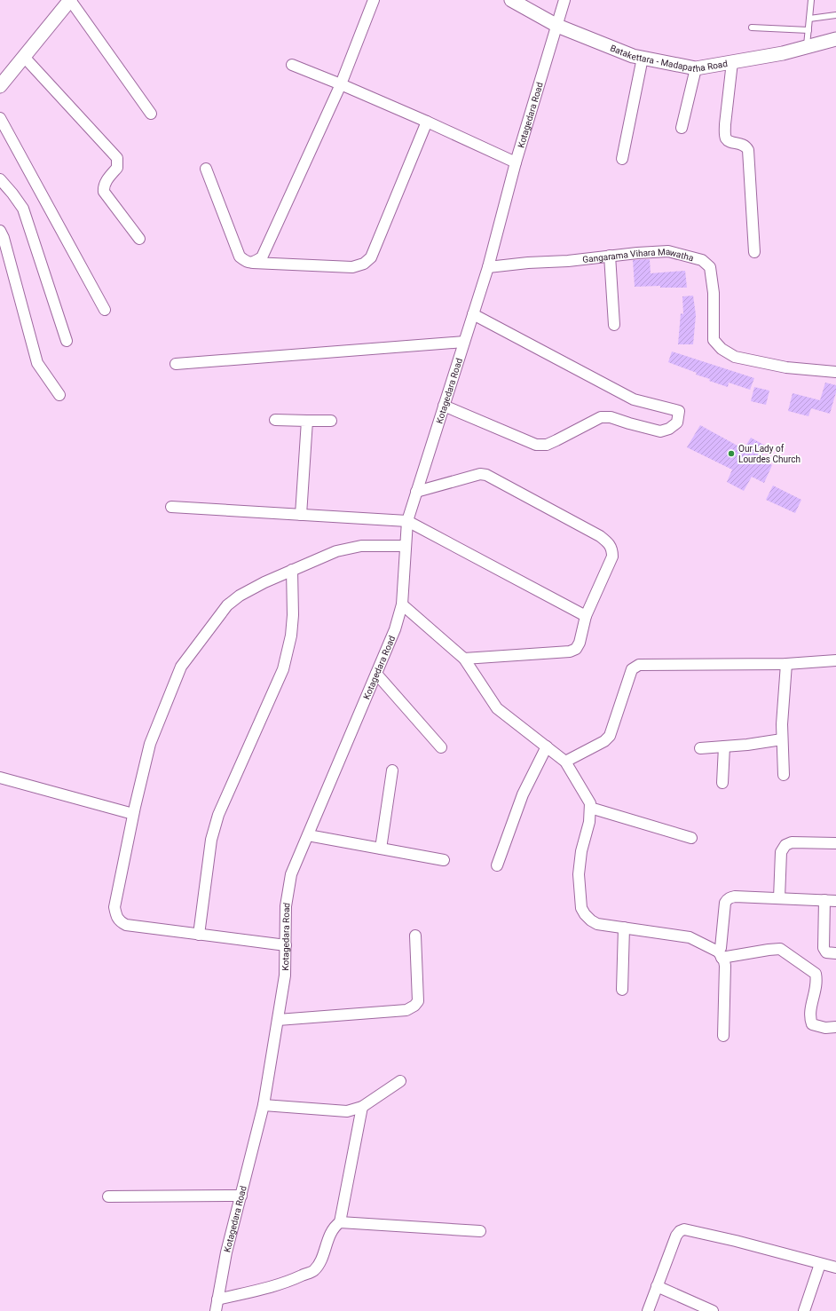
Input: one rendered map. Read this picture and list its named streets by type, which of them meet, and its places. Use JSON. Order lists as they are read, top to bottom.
{
  "streets": {
    "street": ["Batakettara - Madapatha Road", "Kotagedara Road", "Gangarama Vihara Mawatha"]
  },
  "crossings": [
    ["Batakettara - Madapatha Road", "Kotagedara Road"],
    ["Kotagedara Road", "Gangarama Vihara Mawatha"]
  ],
  "places": ["Our Lady of Lourdes Church"]
}
